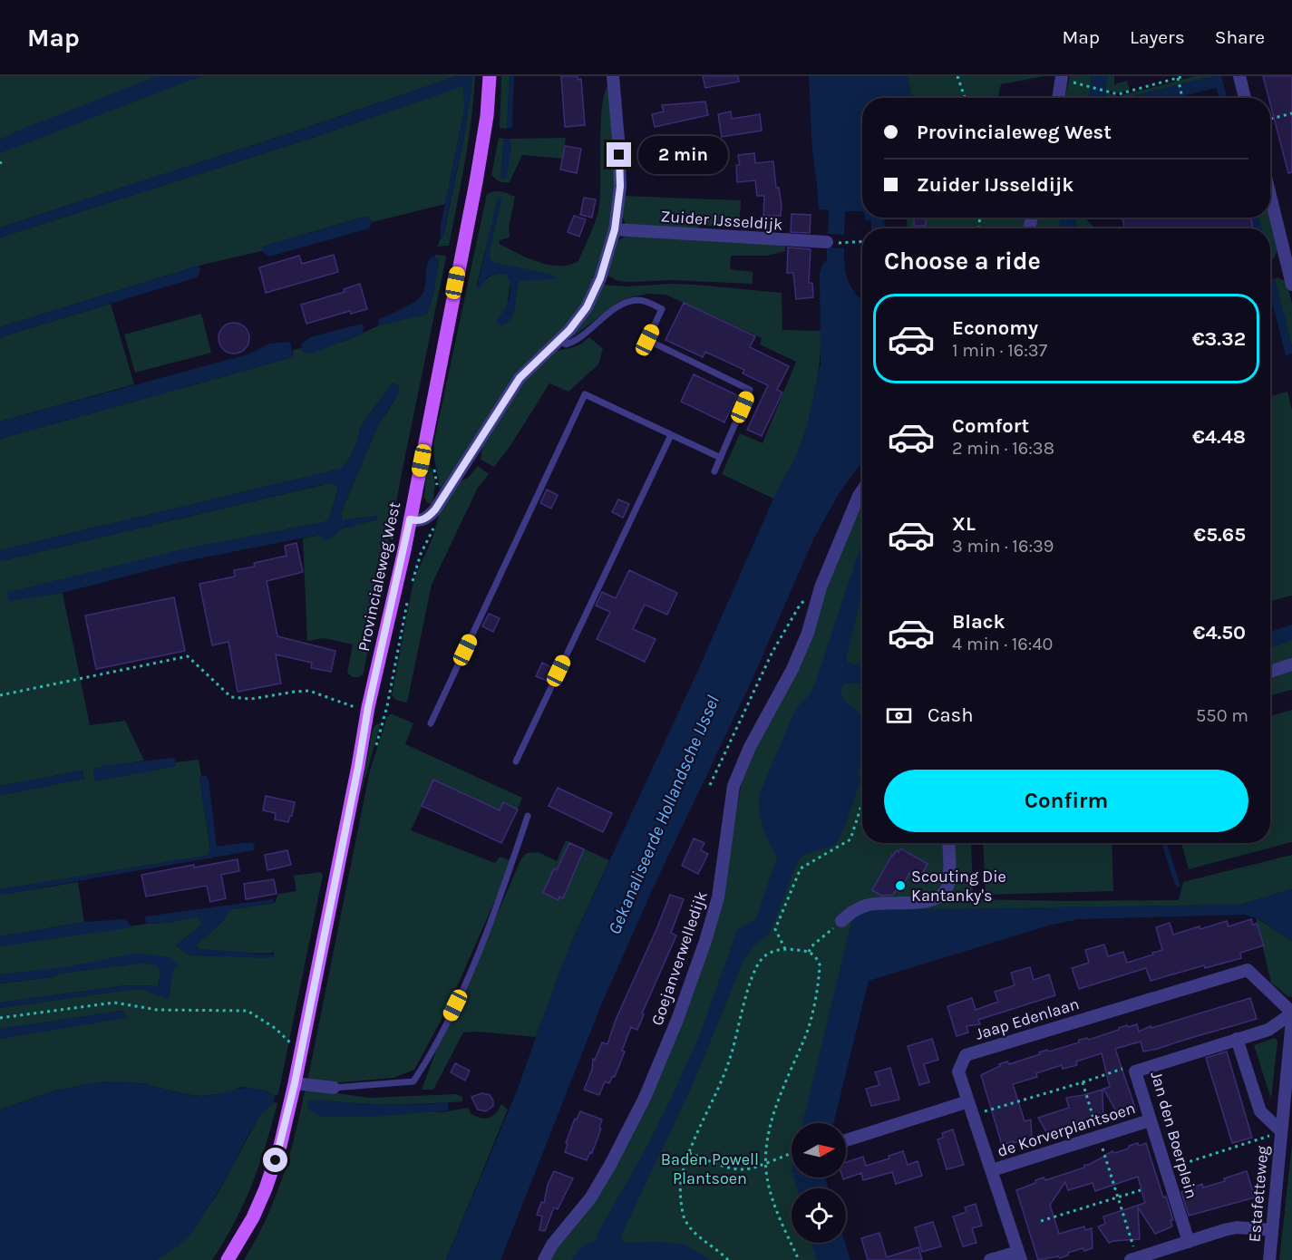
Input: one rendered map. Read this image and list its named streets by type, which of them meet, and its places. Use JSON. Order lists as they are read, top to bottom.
{
  "streets": {
    "main road": ["Provincialeweg West"],
    "street": [
      "Zuider IJsseldijk",
      "Goejanverwelledijk",
      "Jaap Edenlaan",
      "de Korverplantsoen",
      "Jan den Boerplein",
      "Estafetteweg"
    ]
  },
  "crossings": [
    ["Jaap Edenlaan", "de Korverplantsoen"],
    ["Jaap Edenlaan", "Jan den Boerplein"],
    ["de Korverplantsoen", "Jan den Boerplein"],
    ["Jan den Boerplein", "Estafetteweg"]
  ],
  "water": ["Gekanaliseerde Hollandsche IJssel"],
  "parks": ["Baden Powell Plantsoen"],
  "places": ["Scouting Die Kantanky's"],
  "north": "right",
  "page": {
    "header": "Map",
    "nav": ["Map", "Layers", "Share"],
    "banner": ["Provincialeweg West", "Zuider IJsseldijk"],
    "bubble": "2 min",
    "heading": "Choose a ride",
    "list": [
      {
        "name": "Economy",
        "note": "1 min · 16:37",
        "value": "€3.32"
      },
      {
        "name": "Comfort",
        "note": "2 min · 16:38",
        "value": "€4.48"
      },
      {
        "name": "XL",
        "note": "3 min · 16:39",
        "value": "€5.65"
      },
      {
        "name": "Black",
        "note": "4 min · 16:40",
        "value": "€4.50"
      }
    ],
    "pay": ["Cash", "550 m"],
    "buttons": "Confirm"
  }
}
